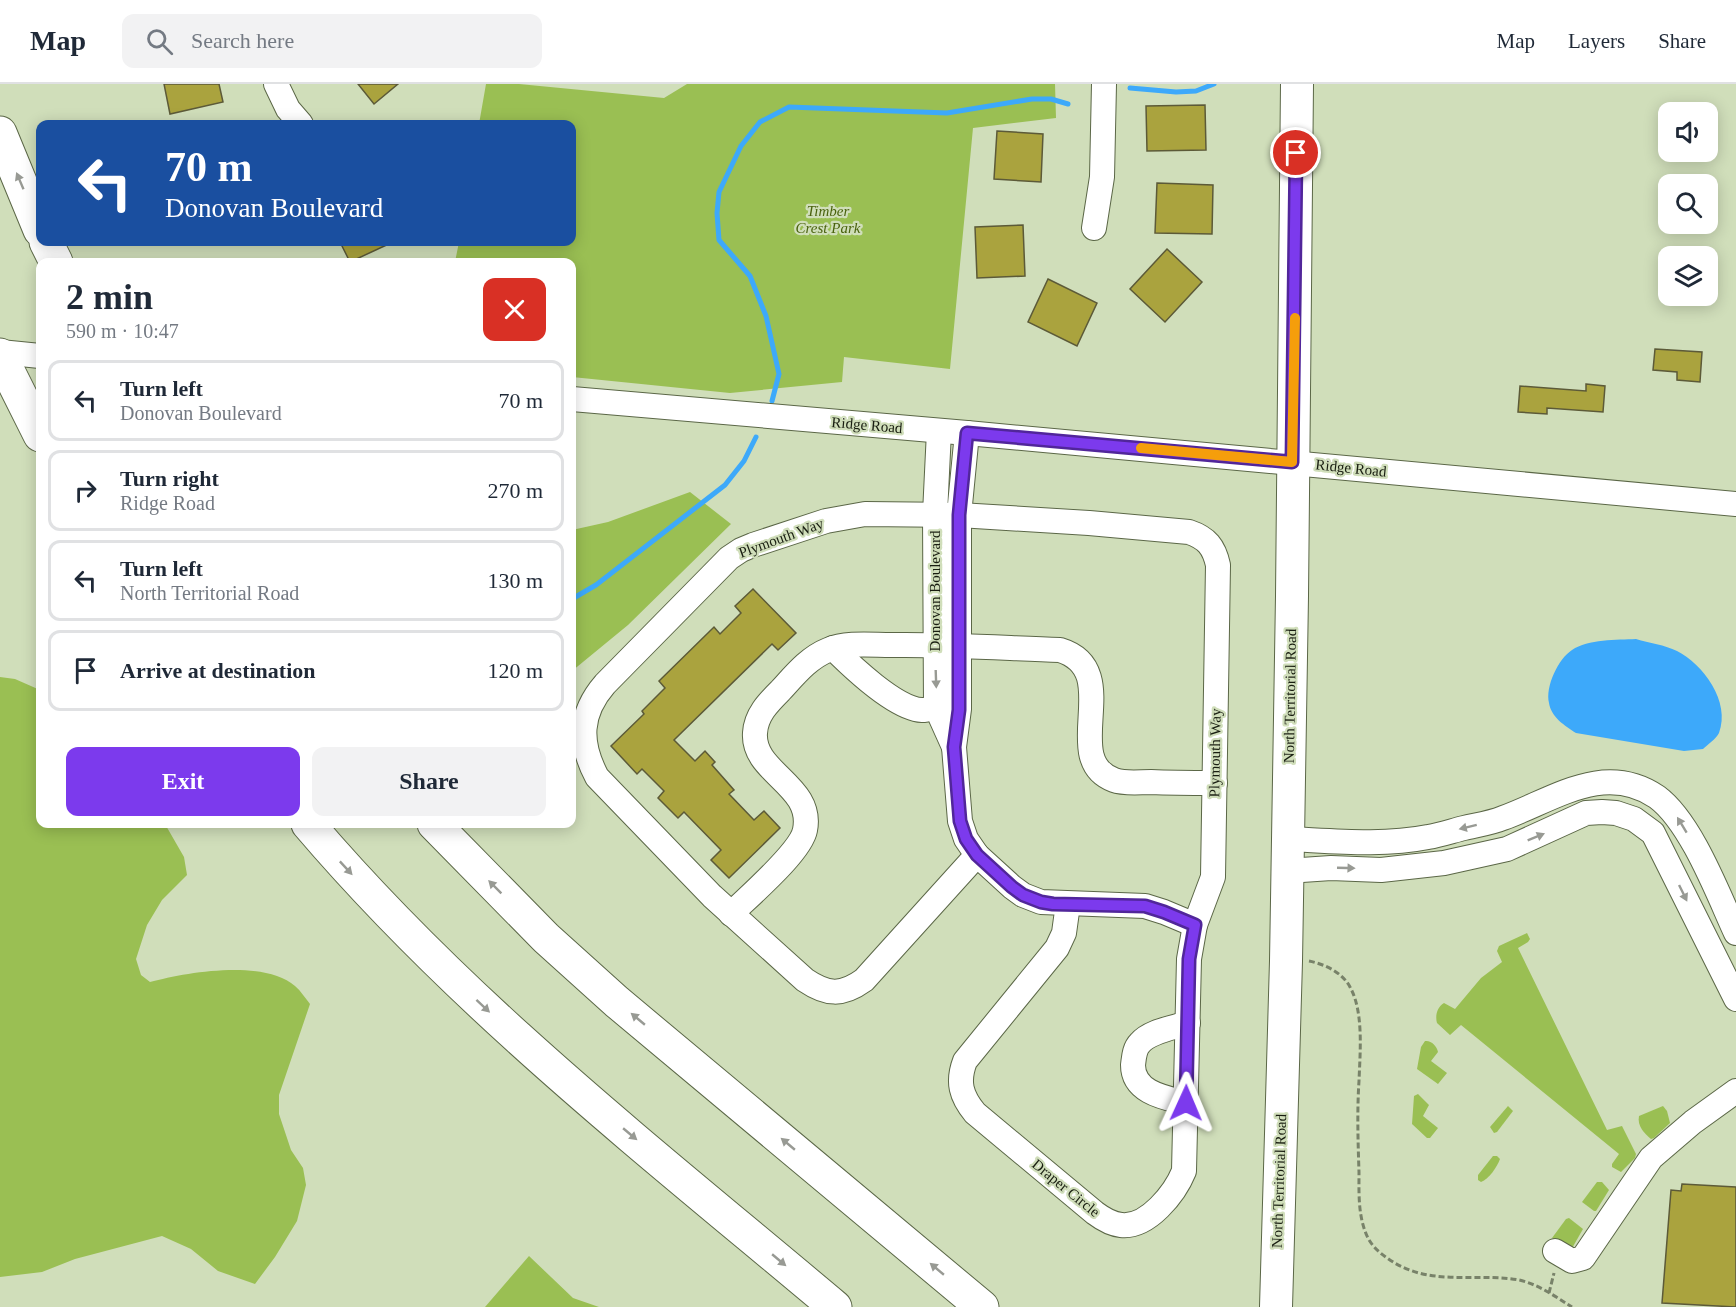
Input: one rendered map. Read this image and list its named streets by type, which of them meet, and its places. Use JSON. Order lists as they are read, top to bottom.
{
  "streets": {
    "main road": ["North Territorial Road"],
    "street": [
      "Ridge Road",
      "Plymouth Way",
      "Donovan Boulevard",
      "Draper Circle"
    ]
  },
  "crossings": [
    ["Ridge Road", "Donovan Boulevard"],
    ["Ridge Road", "North Territorial Road"],
    ["Plymouth Way", "Donovan Boulevard"],
    ["Plymouth Way", "Draper Circle"],
    ["Donovan Boulevard", "Draper Circle"]
  ],
  "parks": ["Timber Crest Park"],
  "page": {
    "header": "Map",
    "search": "Search here",
    "nav": ["Map", "Layers", "Share"],
    "turn": ["70 m", "Donovan Boulevard"],
    "heading": ["2 min", "590 m · 10:47"],
    "list": [
      {
        "name": "Turn left",
        "note": "Donovan Boulevard",
        "value": "70 m"
      },
      {
        "name": "Turn right",
        "note": "Ridge Road",
        "value": "270 m"
      },
      {
        "name": "Turn left",
        "note": "North Territorial Road",
        "value": "130 m"
      },
      {
        "name": "Arrive at destination",
        "value": "120 m"
      }
    ],
    "buttons": ["Exit", "Share"]
  }
}
